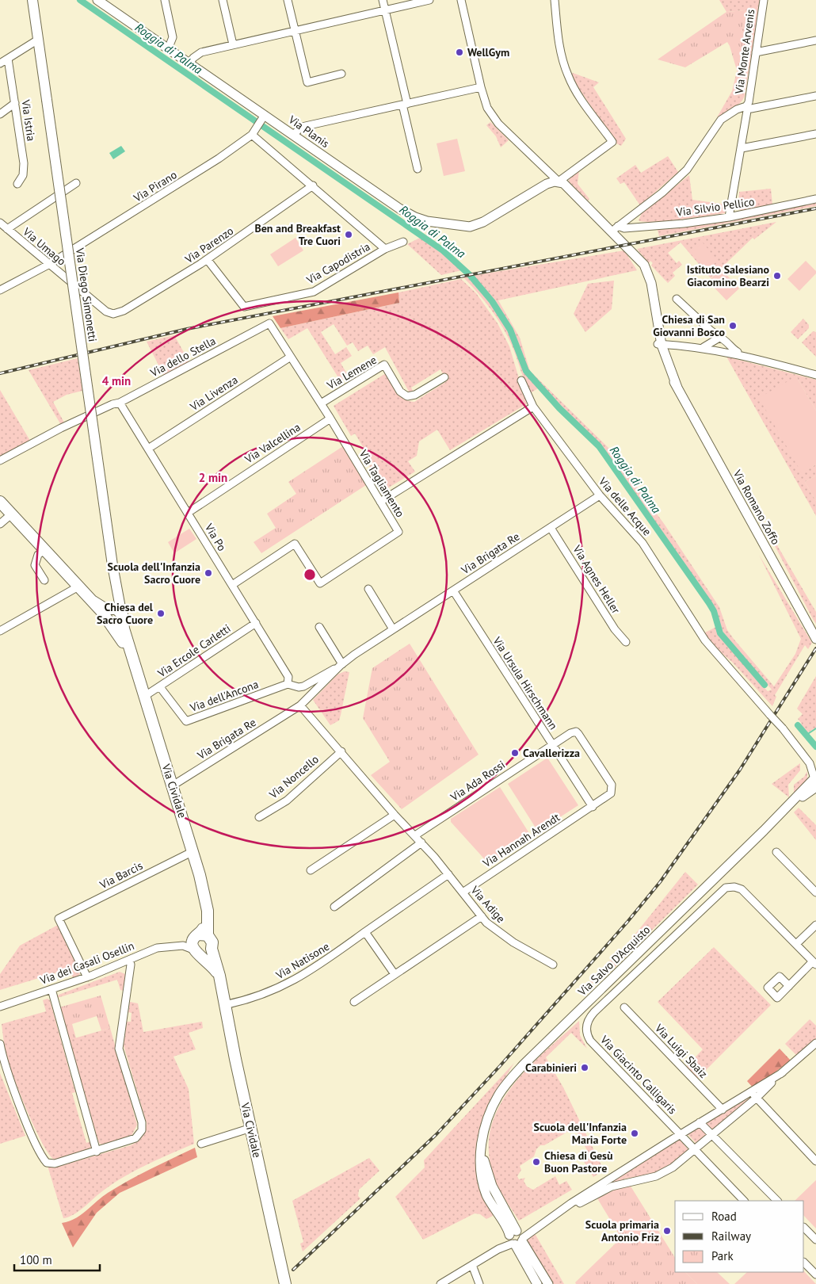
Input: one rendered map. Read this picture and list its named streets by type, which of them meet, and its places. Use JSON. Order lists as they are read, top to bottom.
{
  "streets": {
    "main road": ["Via Diego Simonetti", "Via Cividale"],
    "street": [
      "Via Monte Arvenis",
      "Via Istria",
      "Via Planis",
      "Via Pirano",
      "Via Silvio Pellico",
      "Via Parenzo",
      "Via Umago",
      "Via Capodistria",
      "Via dello Stella",
      "Via Lemene",
      "Via Livenza",
      "Via Valcellina",
      "Via Tagliamento",
      "Via delle Acque",
      "Via Romano Zoffo",
      "Via Po",
      "Via Brigata Re",
      "Via Agnes Heller",
      "Via Ercole Carletti",
      "Via Ursula Hirschmann",
      "Via dell'Ancona",
      "Via Noncello",
      "Via Ada Rossi",
      "Via Hannah Arendt",
      "Via Barcis",
      "Via Adige",
      "Via Natisone",
      "Via Salvo D'Acquisto",
      "Via dei Casali Osellin",
      "Via Luigi Sbaiz",
      "Via Giacinto Calligaris"
    ]
  },
  "crossings": [
    ["Via Monte Arvenis", "Via Silvio Pellico"],
    ["Via Planis", "Via Pirano"],
    ["Via Pirano", "Via Umago"],
    ["Via Pirano", "Via Capodistria"],
    ["Via Silvio Pellico", "Via Romano Zoffo"],
    ["Via Parenzo", "Via Umago"],
    ["Via Parenzo", "Via Capodistria"],
    ["Via Diego Simonetti", "Via Cividale"],
    ["Via dello Stella", "Via Tagliamento"],
    ["Via dello Stella", "Via Po"],
    ["Via Lemene", "Via Tagliamento"],
    ["Via Livenza", "Via Tagliamento"],
    ["Via Livenza", "Via Po"],
    ["Via Valcellina", "Via Tagliamento"],
    ["Via Valcellina", "Via Po"],
    ["Via Tagliamento", "Via Po"],
    ["Via delle Acque", "Via Brigata Re"],
    ["Via delle Acque", "Via Salvo D'Acquisto"],
    ["Via Po", "Via Ercole Carletti"],
    ["Via Po", "Via dell'Ancona"],
    ["Via Brigata Re", "Via Agnes Heller"],
    ["Via Brigata Re", "Via Ursula Hirschmann"],
    ["Via Brigata Re", "Via Cividale"],
    ["Via Brigata Re", "Via Adige"],
    ["Via Ercole Carletti", "Via dell'Ancona"],
    ["Via Ercole Carletti", "Via Cividale"],
    ["Via Ursula Hirschmann", "Via Ada Rossi"],
    ["Via Ursula Hirschmann", "Via Hannah Arendt"],
    ["Via Noncello", "Via Adige"],
    ["Via Ada Rossi", "Via Hannah Arendt"],
    ["Via Ada Rossi", "Via Adige"],
    ["Via Cividale", "Via Barcis"],
    ["Via Cividale", "Via Natisone"],
    ["Via Cividale", "Via dei Casali Osellin"],
    ["Via Hannah Arendt", "Via Adige"],
    ["Via Barcis", "Via dei Casali Osellin"],
    ["Via Adige", "Via Natisone"]
  ],
  "water": ["Roggia di Palma"],
  "places": [
    "WellGym",
    "Ben and Breakfast Tre Cuori",
    "Istituto Salesiano Giacomino Bearzi",
    "Chiesa di San Giovanni Bosco",
    "Scuola dell'Infanzia Sacro Cuore",
    "Chiesa del Sacro Cuore",
    "Cavallerizza",
    "Carabinieri",
    "Scuola dell'Infanzia Maria Forte",
    "Chiesa di Gesù Buon Pastore",
    "Scuola primaria Antonio Friz"
  ],
  "legend": ["Road", "Railway", "Park"],
  "scale_bar": "100 m",
  "rings": ["4 min", "2 min"]
}
